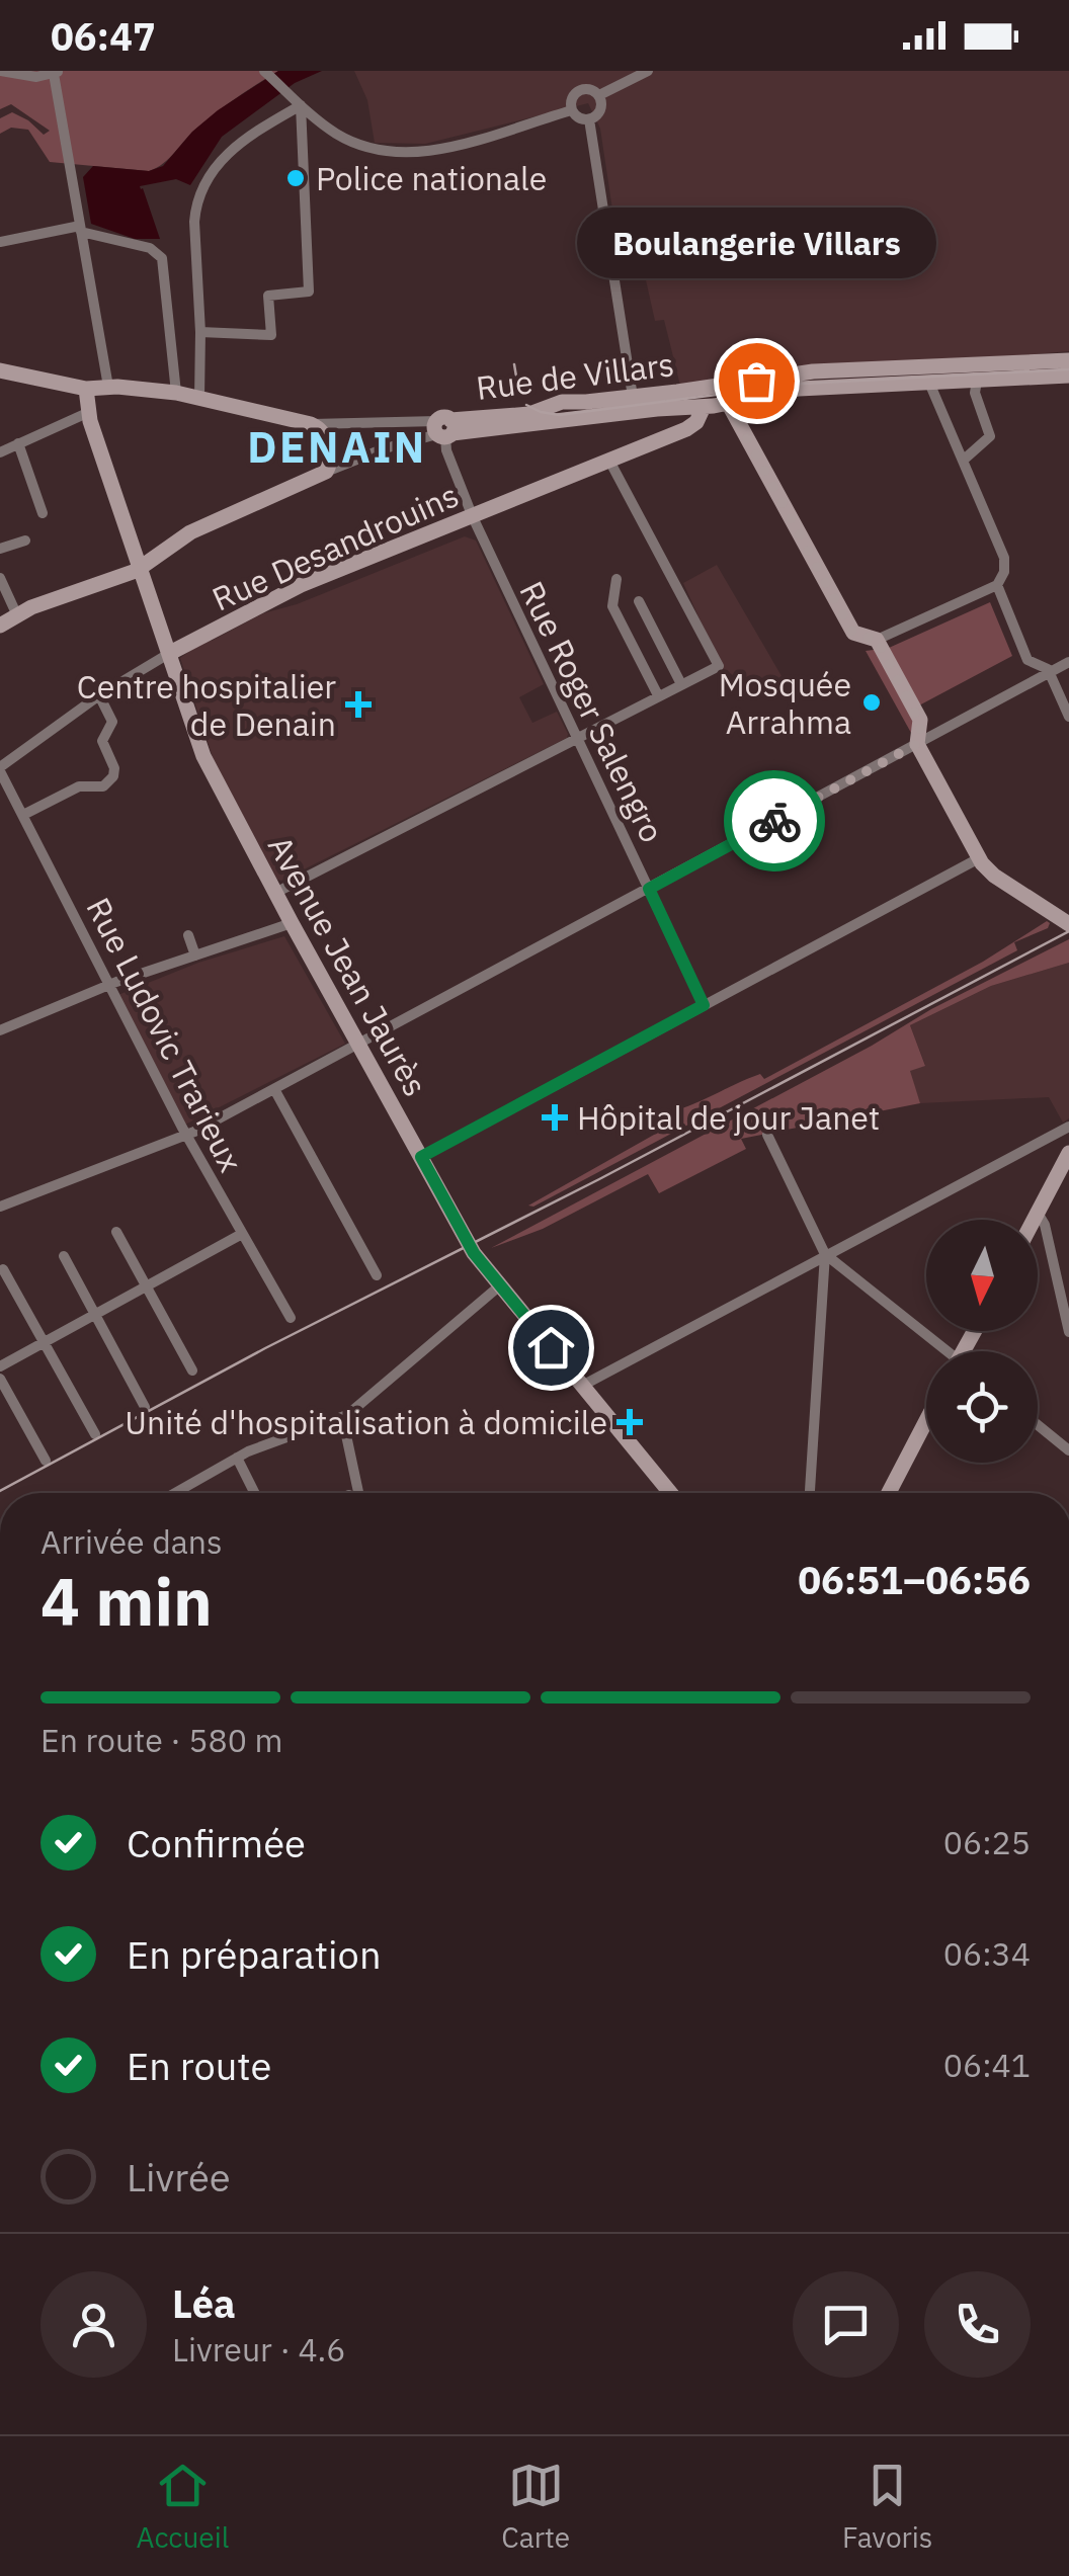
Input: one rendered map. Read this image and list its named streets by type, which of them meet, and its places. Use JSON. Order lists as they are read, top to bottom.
{
  "streets": {
    "street": [
      "Rue de Villars",
      "Rue Desandrouins",
      "Rue Roger Salengro",
      "Avenue Jean Jaurès",
      "Rue Ludovic Trarieux"
    ]
  },
  "crossings": [
    ["Rue de Villars", "Rue Desandrouins"],
    ["Rue de Villars", "Rue Roger Salengro"],
    ["Rue de Villars", "Avenue Jean Jaurès"],
    ["Rue Desandrouins", "Rue Roger Salengro"],
    ["Rue Desandrouins", "Avenue Jean Jaurès"],
    ["Rue Desandrouins", "Rue Ludovic Trarieux"]
  ],
  "districts": ["DENAIN"],
  "places": {
    "other": ["Police nationale", "Boulangerie Villars", "Mosquée Arrahma"],
    "health": ["Centre hospitalier de Denain", "Hôpital de jour Janet", "Unité d'hospitalisation à domicile"]
  },
  "north": "bottom",
  "page": {
    "status": "06:47",
    "bubble": "Boulangerie Villars",
    "heading": ["4 min", "Arrivée dans", "06:51–06:56"],
    "panel": ["Léa", "Livreur · 4.6"],
    "bar": "En route · 580 m",
    "list": [
      ["Confirmée", "06:25"],
      ["En préparation", "06:34"],
      ["En route", "06:41"],
      "Livrée"
    ],
    "tabs": ["Accueil", "Carte", "Favoris"]
  }
}
